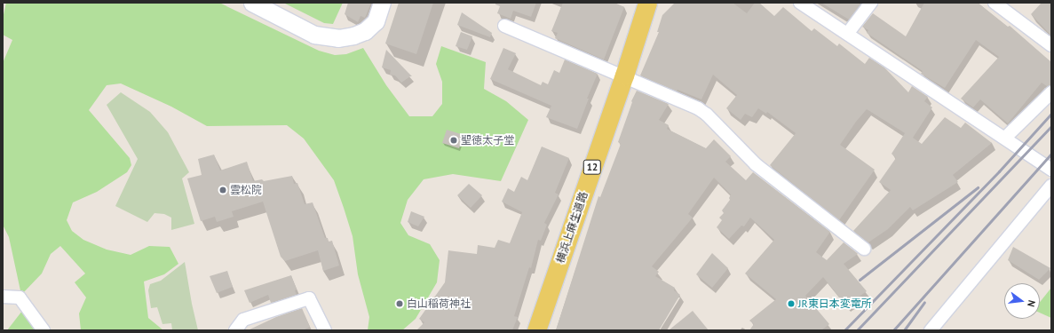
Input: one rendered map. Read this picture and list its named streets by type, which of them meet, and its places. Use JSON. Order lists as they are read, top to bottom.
{
  "streets": {
    "main road": ["12", "横浜上麻生道路"]
  },
  "places": [
    "聖徳太子堂",
    "雲松院",
    "白山稲荷神社",
    "JR東日本変電所"
  ],
  "north": "right"
}
